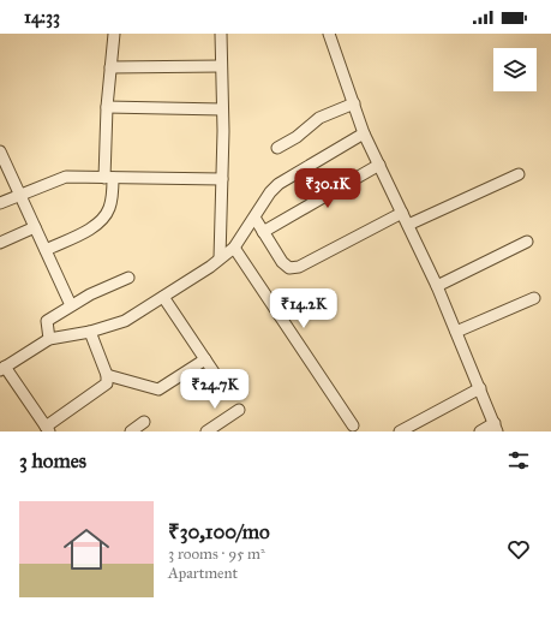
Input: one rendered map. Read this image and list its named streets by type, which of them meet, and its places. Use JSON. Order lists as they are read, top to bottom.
{
  "page": {
    "status": "14:33",
    "price": ["₹30.1K", "₹14.2K", "₹24.7K"],
    "heading": "3 homes",
    "list": [
      {
        "name": "₹30,100/mo",
        "note": "3 rooms · 95 m² · Apartment"
      }
    ]
  }
}
